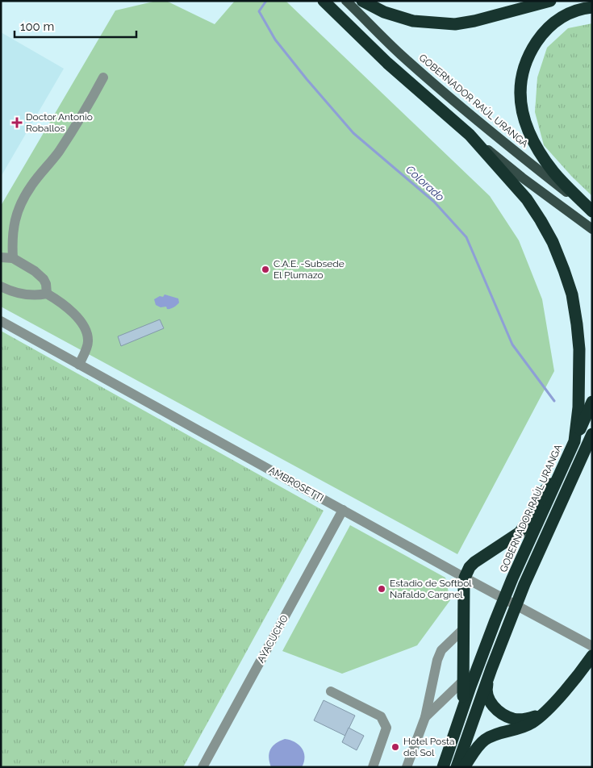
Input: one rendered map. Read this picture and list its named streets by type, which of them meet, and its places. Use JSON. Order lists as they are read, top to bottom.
{
  "streets": {
    "highway": ["GOBERNADOR RAÚL URANGA"],
    "street": ["AMBROSETTI", "AYACUCHO"]
  },
  "crossings": [
    ["AMBROSETTI", "AYACUCHO"]
  ],
  "water": ["Colorado"],
  "places": {
    "health": ["Doctor Antonio Roballos"],
    "other": ["C.A.E. -Subsede El Plumazo", "Estadio de Softbol Nafaldo Cargnel", "Hotel Posta del Sol"]
  },
  "scale_bar": "100 m"
}
